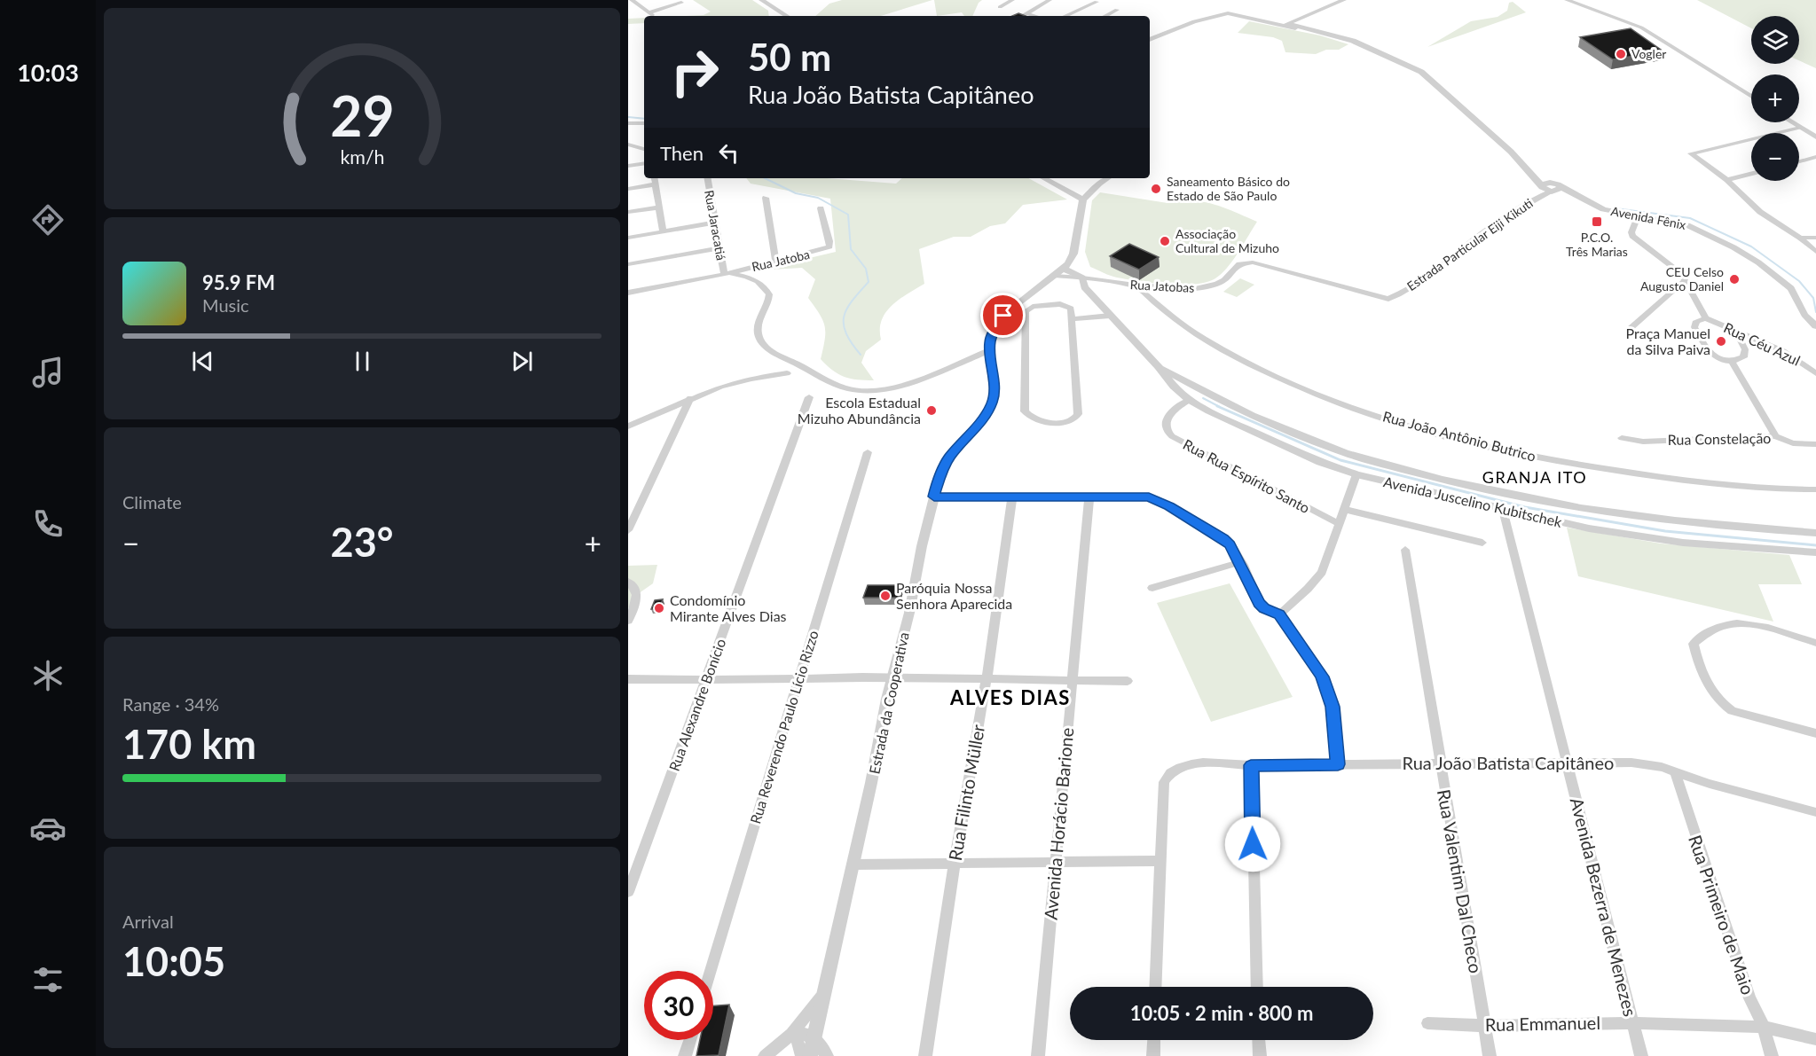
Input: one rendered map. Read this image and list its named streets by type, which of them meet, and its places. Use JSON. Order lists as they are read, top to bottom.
{
  "streets": {
    "street": [
      "Avenida Fênix",
      "Rua Jaracatiá",
      "Estrada Particular Eiji Kikuti",
      "Rua Jatoba",
      "Rua Jatobas",
      "Rua Céu Azul",
      "Rua João Antônio Butrico",
      "Rua Constelação",
      "Rua Rua Espírito Santo",
      "Avenida Juscelino Kubitschek",
      "Estrada da Cooperativa",
      "Rua Alexandre Bonício",
      "Rua Reverendo Paulo Lício Rizzo",
      "Rua João Batista Capitâneo",
      "Rua Filinto Müller",
      "Avenida Horácio Barione",
      "Rua Valentim Dal Checo",
      "Avenida Bezerra de Menezes",
      "Rua Primeiro de Maio",
      "Rua Emmanuel"
    ]
  },
  "crossings": [
    ["Avenida Fênix", "Estrada Particular Eiji Kikuti"],
    ["Rua Jaracatiá", "Rua Jatoba"],
    ["Estrada Particular Eiji Kikuti", "Rua Jatobas"],
    ["Rua Jatobas", "Rua João Antônio Butrico"],
    ["Rua Jatobas", "Avenida Juscelino Kubitschek"],
    ["Rua Jatobas", "Estrada da Cooperativa"],
    ["Rua Rua Espírito Santo", "Avenida Juscelino Kubitschek"],
    ["Avenida Juscelino Kubitschek", "Avenida Bezerra de Menezes"],
    ["Rua João Batista Capitâneo", "Rua Valentim Dal Checo"],
    ["Rua João Batista Capitâneo", "Avenida Bezerra de Menezes"],
    ["Rua João Batista Capitâneo", "Rua Primeiro de Maio"],
    ["Rua Valentim Dal Checo", "Rua Emmanuel"],
    ["Avenida Bezerra de Menezes", "Rua Emmanuel"],
    ["Rua Primeiro de Maio", "Rua Emmanuel"]
  ],
  "districts": ["GRANJA ITO", "ALVES DIAS"],
  "places": {
    "other": [
      "Vogler",
      "Saneamento Básico do Estado de São Paulo",
      "Associação Cultural de Mizuho",
      "CEU Celso Augusto Daniel",
      "Praça Manuel da Silva Paiva",
      "Escola Estadual Mizuho Abundância",
      "Paróquia Nossa Senhora Aparecida",
      "Condomínio Mirante Alves Dias"
    ],
    "transit": ["P.C.O. Três Marias"]
  },
  "page": {
    "tabs": "10:03",
    "map_buttons": ["+", "−"],
    "turn": ["50 m", "Rua João Batista Capitâneo"],
    "then": "Then",
    "song": ["95.9 FM", "Music"],
    "tile": [
      "Climate",
      ["Range · 34%", "170 km"],
      ["Arrival", "10:05"]
    ],
    "heat": ["−", "23°", "+"],
    "limit": "30",
    "trip": "10:05 · 2 min · 800 m",
    "gauge": ["29", "km/h"]
  }
}
